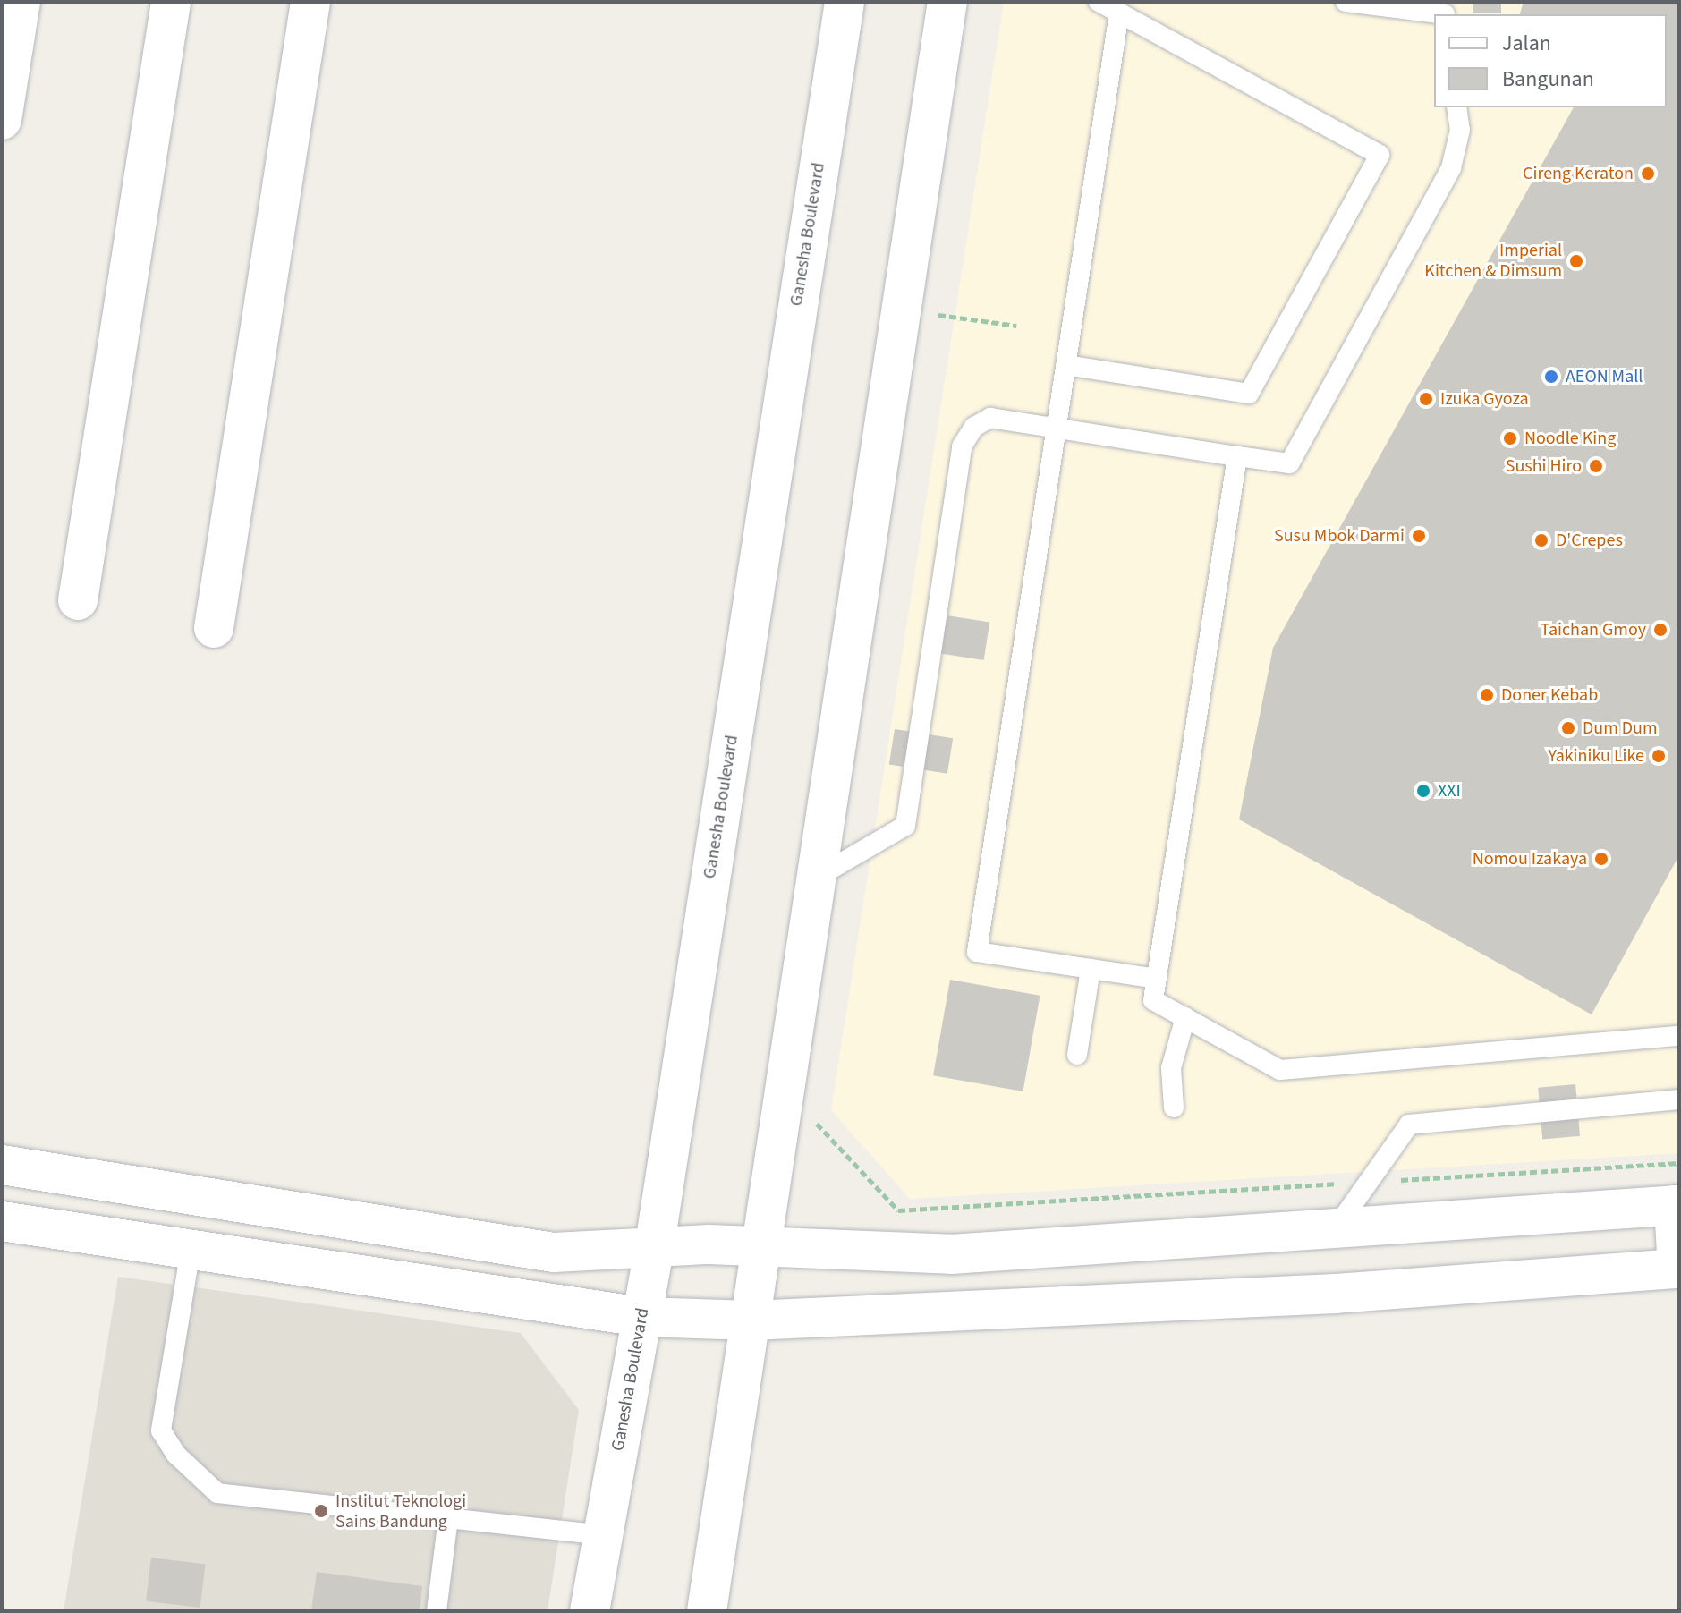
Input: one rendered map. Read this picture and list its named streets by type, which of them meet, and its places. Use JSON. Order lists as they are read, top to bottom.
{
  "streets": {
    "street": ["Ganesha Boulevard"]
  },
  "places": [
    "Cireng Keraton",
    "Imperial Kitchen & Dimsum",
    "AEON Mall",
    "Izuka Gyoza",
    "Noodle King",
    "Sushi Hiro",
    "Susu Mbok Darmi",
    "D'Crepes",
    "Taichan Gmoy",
    "Doner Kebab",
    "Dum Dum",
    "Yakiniku Like",
    "XXI",
    "Nomou Izakaya",
    "Institut Teknologi Sains Bandung"
  ],
  "legend": ["Jalan", "Bangunan"]
}
